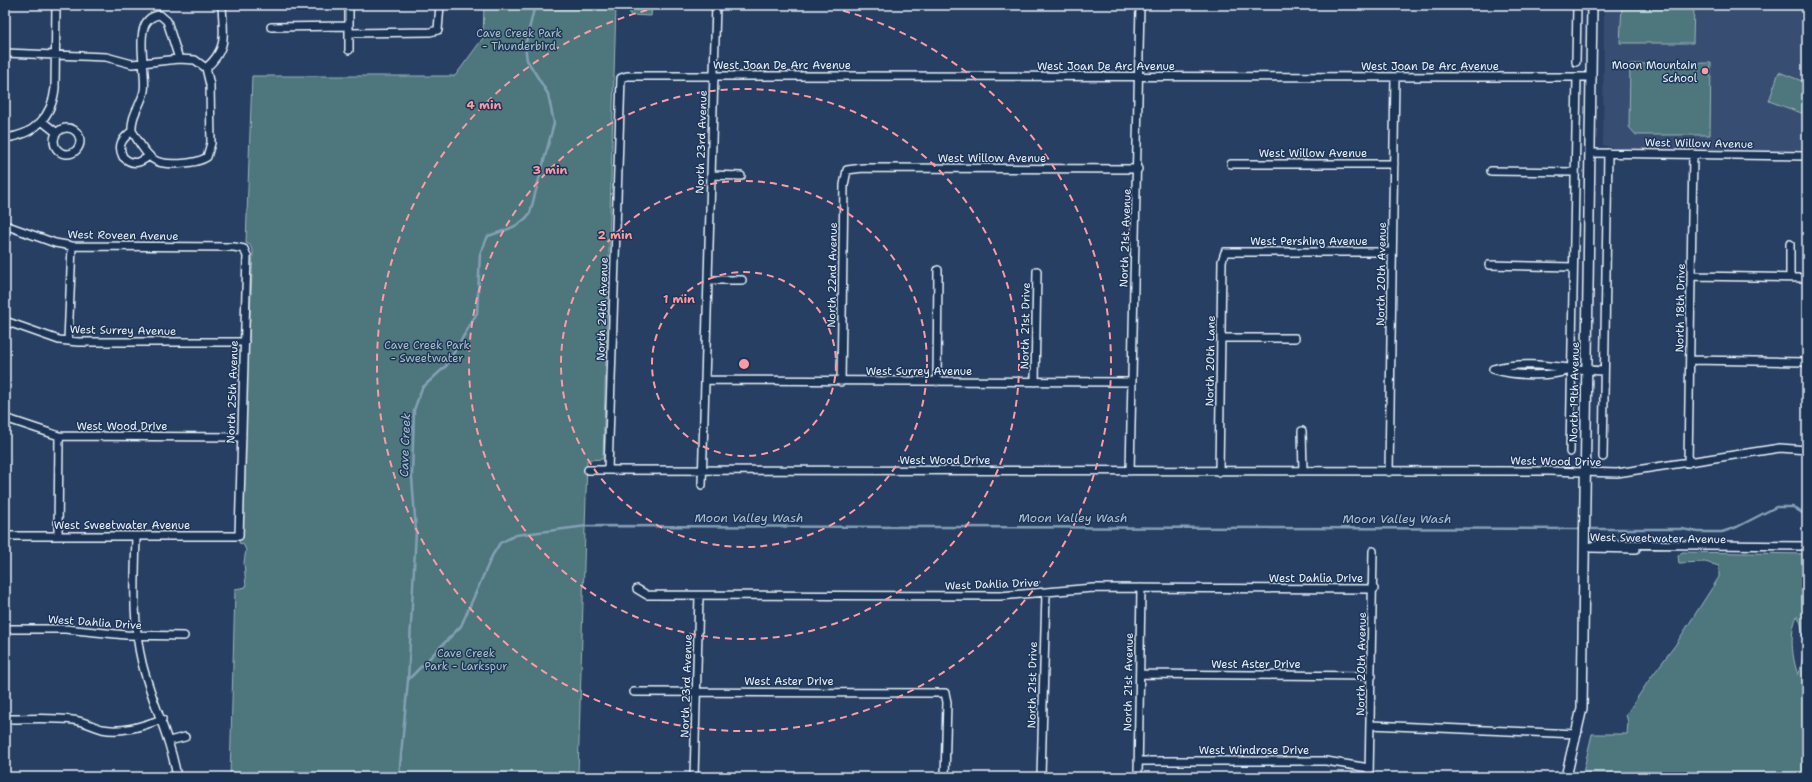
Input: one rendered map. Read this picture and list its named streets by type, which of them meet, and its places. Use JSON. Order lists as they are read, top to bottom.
{
  "streets": {
    "main road": ["North 19th Avenue"],
    "street": [
      "West Joan De Arc Avenue",
      "North 23rd Avenue",
      "West Willow Avenue",
      "West Roveen Avenue",
      "North 21st Avenue",
      "West Pershing Avenue",
      "North 20th Avenue",
      "North 22nd Avenue",
      "North 18th Drive",
      "North 24th Avenue",
      "North 21st Drive",
      "West Surrey Avenue",
      "North 20th Lane",
      "North 25th Avenue",
      "West Wood Drive",
      "West Sweetwater Avenue",
      "West Dahlia Drive",
      "West Aster Drive",
      "West Windrose Drive"
    ]
  },
  "crossings": [
    ["West Joan De Arc Avenue", "North 23rd Avenue"],
    ["West Joan De Arc Avenue", "North 21st Avenue"],
    ["West Joan De Arc Avenue", "North 20th Avenue"],
    ["West Joan De Arc Avenue", "North 24th Avenue"],
    ["West Joan De Arc Avenue", "North 19th Avenue"],
    ["North 23rd Avenue", "West Surrey Avenue"],
    ["North 23rd Avenue", "West Wood Drive"],
    ["North 23rd Avenue", "West Dahlia Drive"],
    ["North 23rd Avenue", "West Aster Drive"],
    ["West Willow Avenue", "North 21st Avenue"],
    ["West Willow Avenue", "North 20th Avenue"],
    ["West Willow Avenue", "North 22nd Avenue"],
    ["West Willow Avenue", "North 18th Drive"],
    ["West Willow Avenue", "North 19th Avenue"],
    ["West Roveen Avenue", "North 25th Avenue"],
    ["North 21st Avenue", "West Surrey Avenue"],
    ["North 21st Avenue", "West Wood Drive"],
    ["North 21st Avenue", "West Dahlia Drive"],
    ["North 21st Avenue", "West Aster Drive"],
    ["North 21st Avenue", "West Windrose Drive"],
    ["West Pershing Avenue", "North 20th Avenue"],
    ["West Pershing Avenue", "North 20th Lane"],
    ["North 20th Avenue", "West Wood Drive"],
    ["North 20th Avenue", "West Dahlia Drive"],
    ["North 20th Avenue", "West Aster Drive"],
    ["North 20th Avenue", "West Windrose Drive"],
    ["North 22nd Avenue", "West Surrey Avenue"],
    ["North 18th Drive", "West Wood Drive"],
    ["North 24th Avenue", "West Wood Drive"],
    ["North 21st Drive", "West Surrey Avenue"],
    ["North 21st Drive", "West Dahlia Drive"],
    ["West Surrey Avenue", "North 25th Avenue"],
    ["North 20th Lane", "West Wood Drive"],
    ["North 25th Avenue", "West Wood Drive"],
    ["North 25th Avenue", "West Sweetwater Avenue"],
    ["North 19th Avenue", "West Wood Drive"],
    ["North 19th Avenue", "West Sweetwater Avenue"]
  ],
  "water": ["Cave Creek", "Moon Valley Wash"],
  "parks": ["Cave Creek Park - Thunderbird", "Cave Creek Park - Sweetwater", "Cave Creek Park - Larkspur"],
  "places": ["Moon Mountain School"],
  "rings": [
    "4 min",
    "3 min",
    "2 min",
    "1 min"
  ]
}
